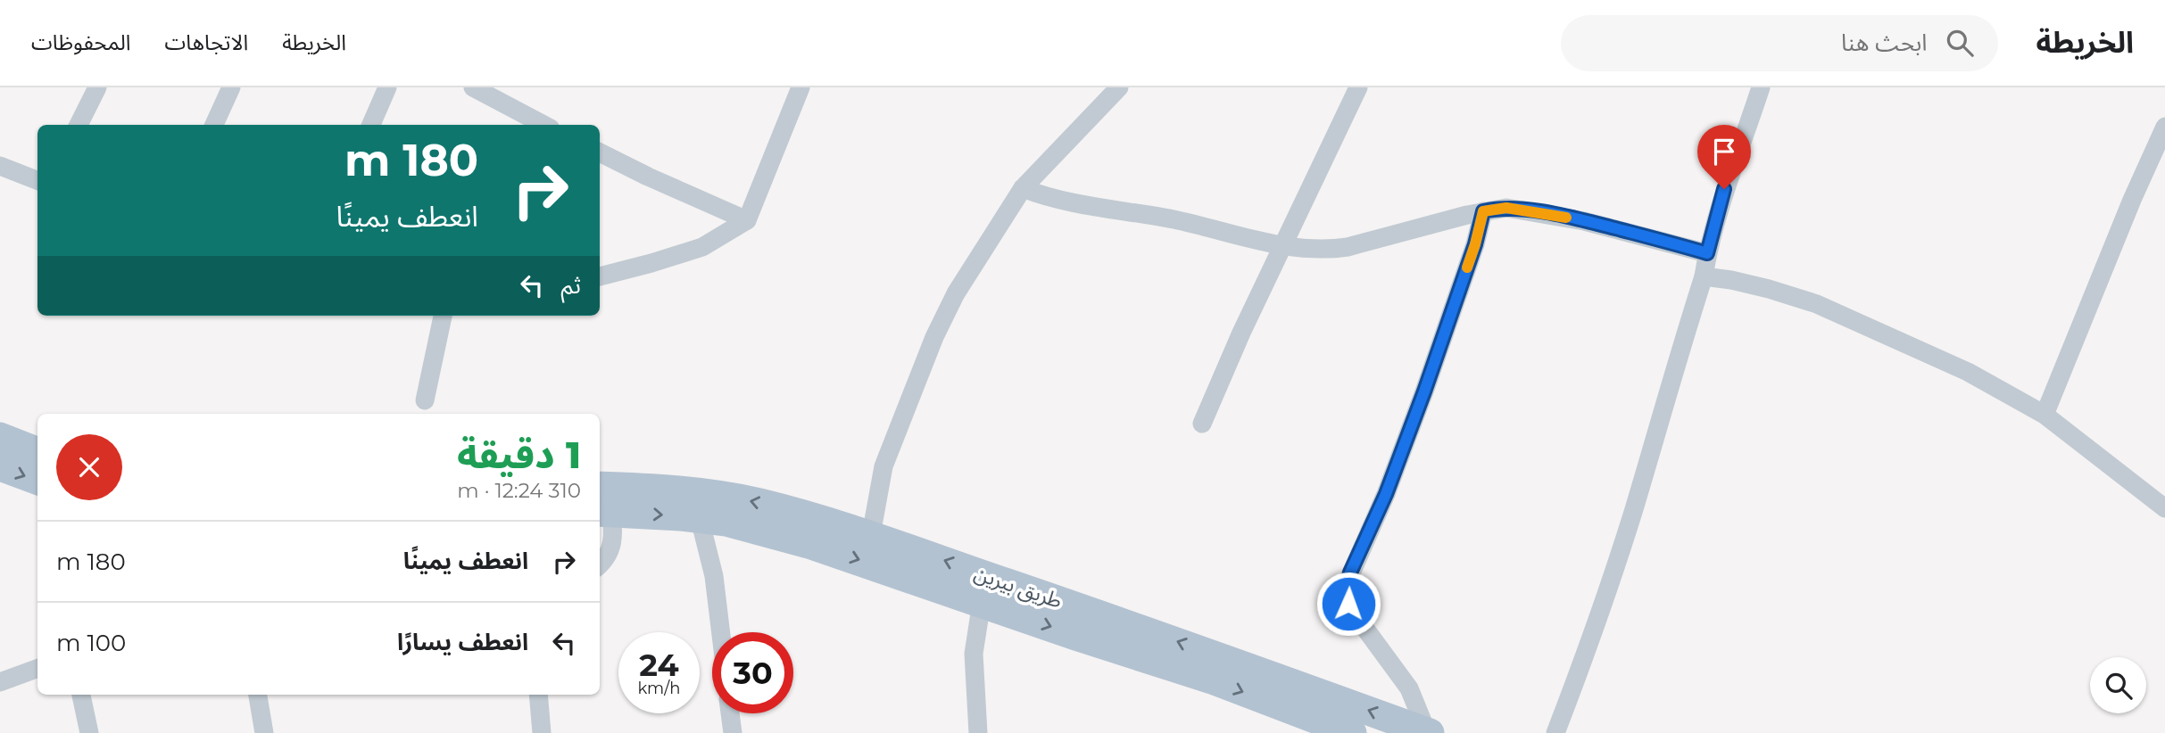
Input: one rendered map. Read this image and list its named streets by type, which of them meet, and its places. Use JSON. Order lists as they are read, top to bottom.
{
  "streets": {
    "main road": ["طريق بيرين"]
  },
  "page": {
    "header": "الخريطة",
    "search": "ابحث هنا",
    "nav": ["الخريطة", "الاتجاهات", "المحفوظات"],
    "turn": ["180 m", "انعطف يمينًا"],
    "then": "ثم",
    "heading": ["1 دقيقة", "310 m · 12:24"],
    "list": [
      {
        "name": "انعطف يمينًا",
        "value": "180 m"
      },
      {
        "name": "انعطف يسارًا",
        "value": "100 m"
      }
    ],
    "speed": "24 km/h",
    "limit": "30"
  }
}
